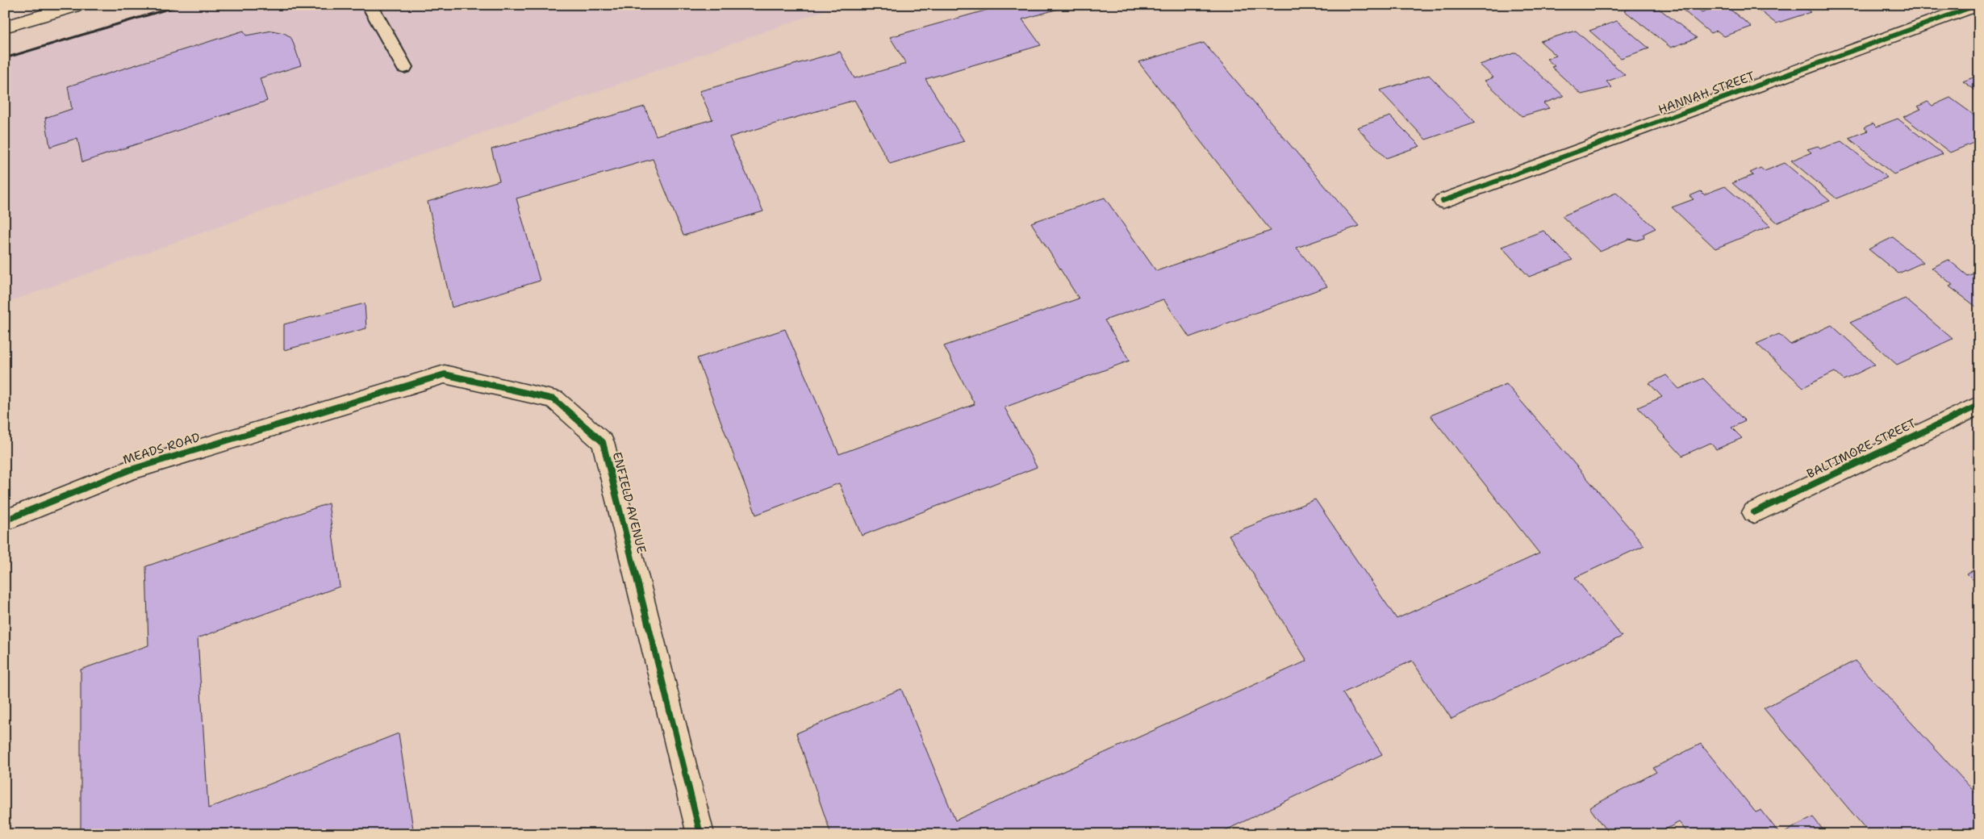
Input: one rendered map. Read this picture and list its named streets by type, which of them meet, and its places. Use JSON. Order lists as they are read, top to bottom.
{
  "streets": {
    "street": [
      "HANNAH STREET",
      "MEADS ROAD",
      "BALTIMORE STREET",
      "ENFIELD AVENUE"
    ]
  },
  "crossings": [
    ["MEADS ROAD", "ENFIELD AVENUE"]
  ]
}
